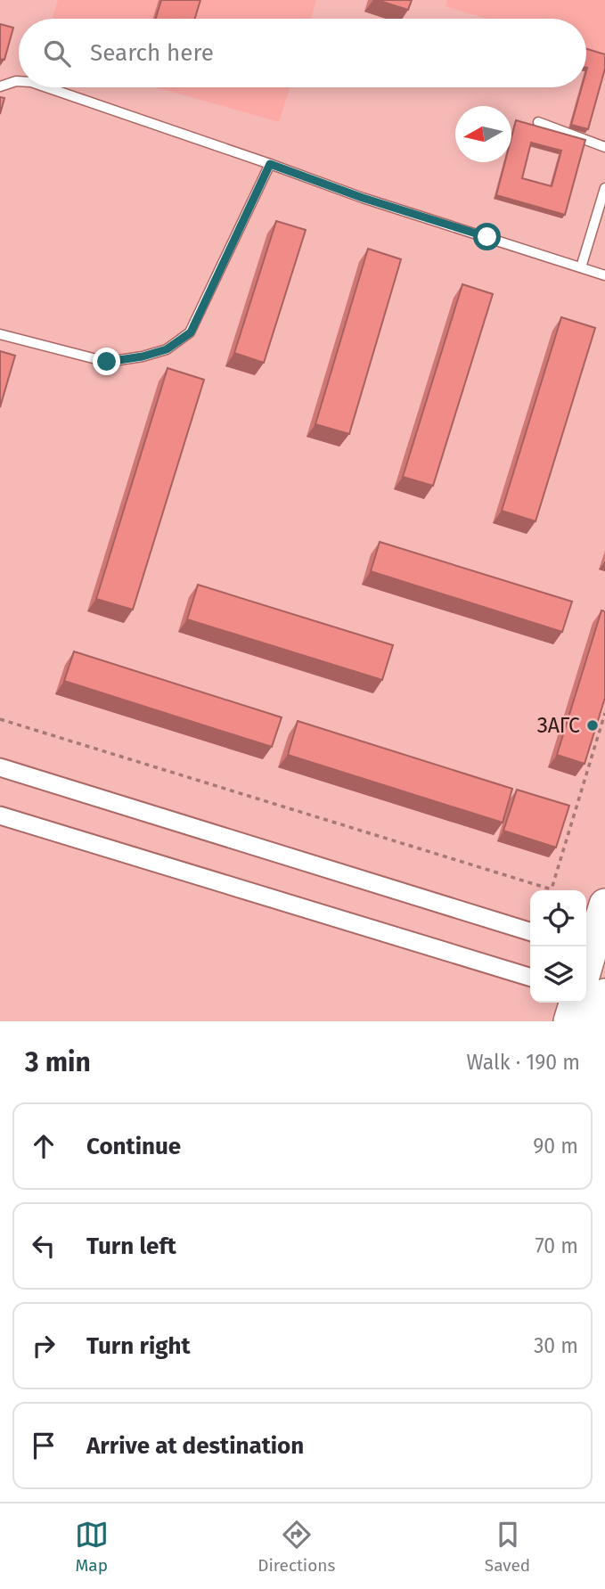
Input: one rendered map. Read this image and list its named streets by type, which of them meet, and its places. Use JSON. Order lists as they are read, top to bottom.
{
  "places": ["ЗАГС"],
  "north": "left",
  "page": {
    "search": "Search here",
    "heading": ["3 min", "Walk · 190 m"],
    "list": [
      ["Continue", "90 m"],
      ["Turn left", "70 m"],
      ["Turn right", "30 m"],
      "Arrive at destination"
    ],
    "nav": ["Map", "Directions", "Saved"]
  }
}
